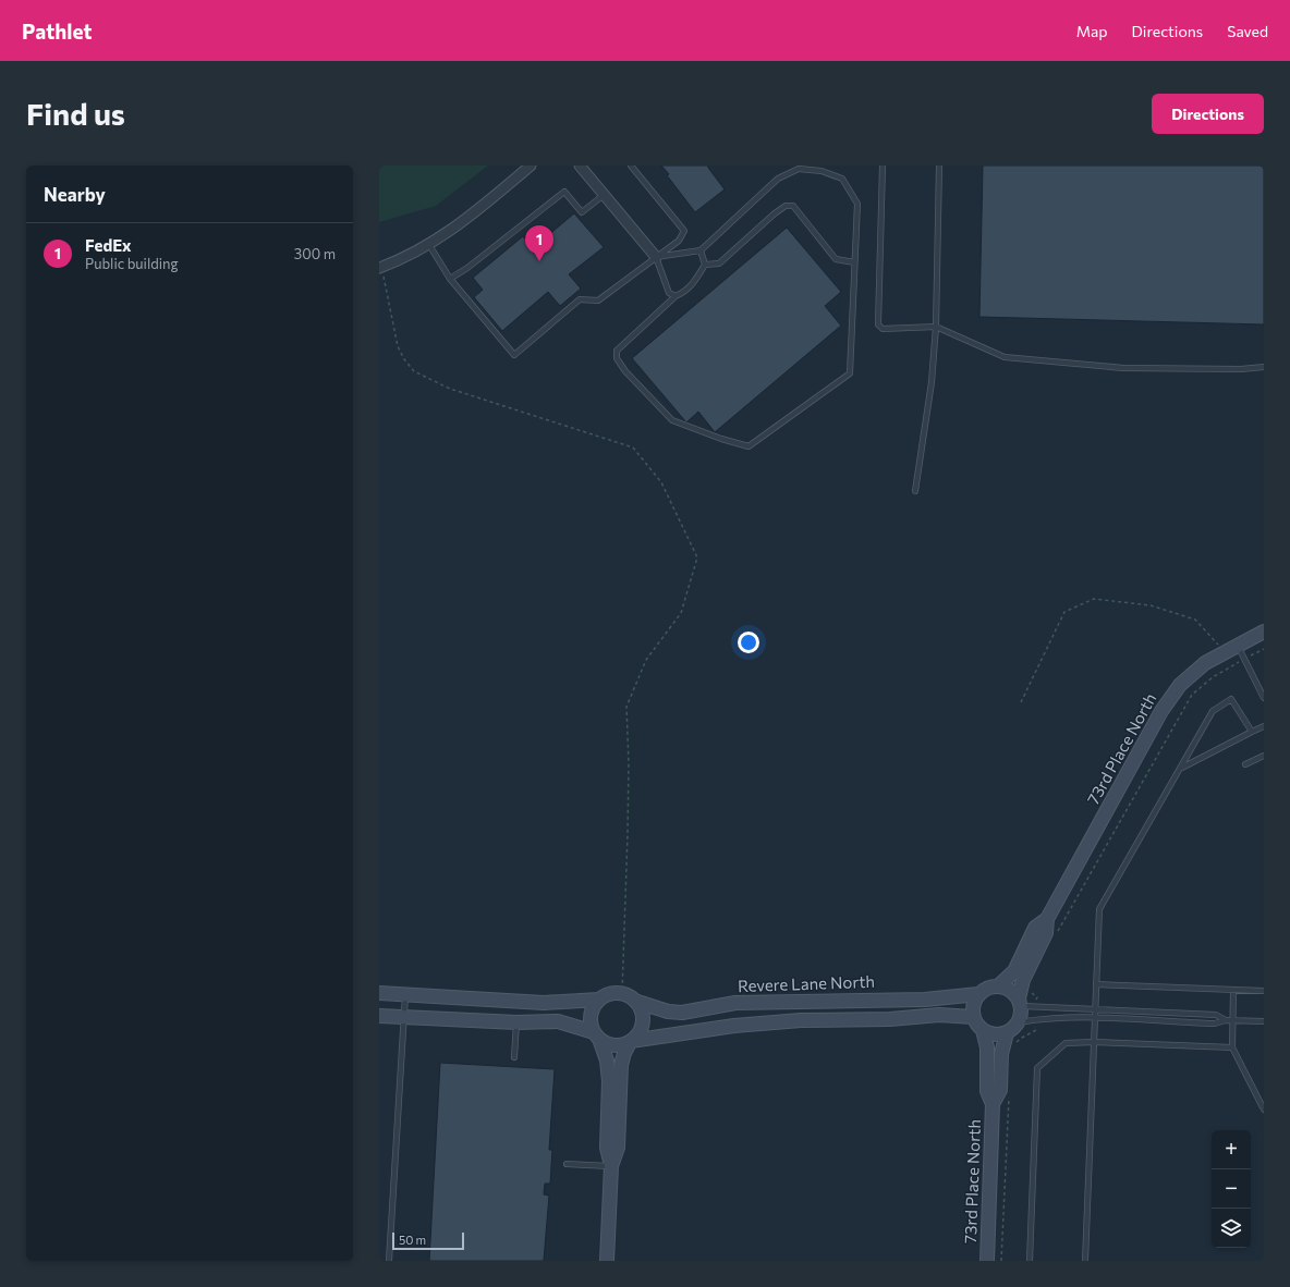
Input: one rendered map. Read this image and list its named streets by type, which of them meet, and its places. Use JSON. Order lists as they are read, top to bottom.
{
  "streets": {
    "street": ["73rd Place North", "Revere Lane North"]
  },
  "crossings": [
    ["73rd Place North", "Revere Lane North"]
  ],
  "scale_bar": "50 m",
  "page": {
    "header": "Pathlet",
    "nav": ["Map", "Directions", "Saved"],
    "buttons": "Directions",
    "title": "Find us",
    "heading": "Nearby",
    "list": [
      {
        "mark": "1",
        "name": "FedEx",
        "note": "Public building",
        "value": "300 m"
      }
    ],
    "pins": "1",
    "map_buttons": ["+", "−"],
    "scale": "50 m"
  }
}
